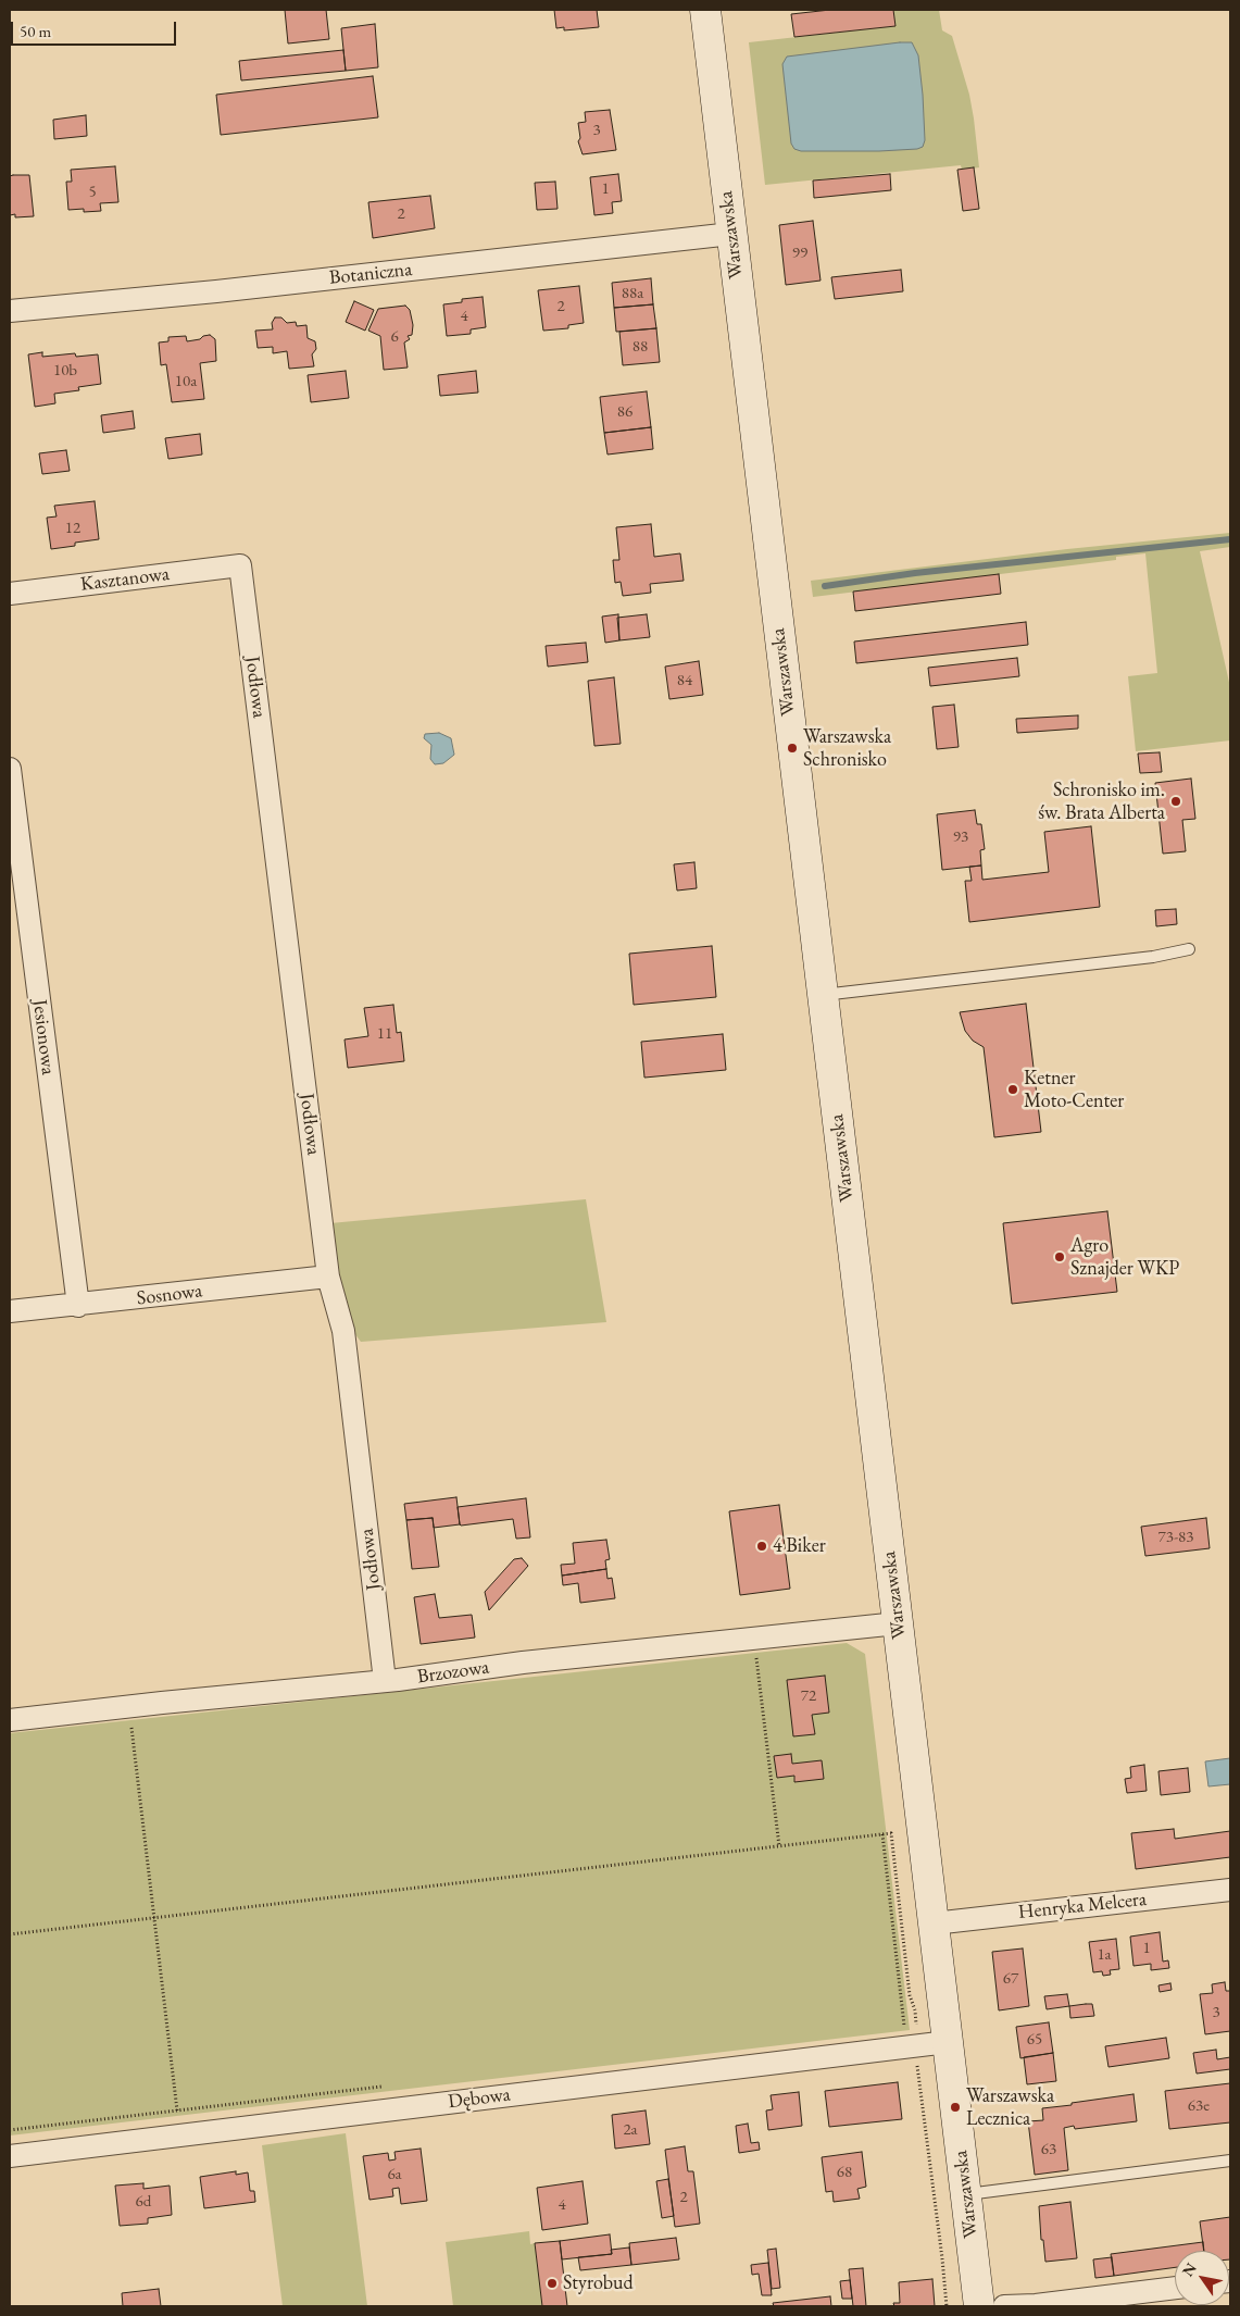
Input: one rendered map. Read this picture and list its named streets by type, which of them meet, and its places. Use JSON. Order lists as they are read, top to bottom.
{
  "streets": {
    "main road": ["Warszawska"],
    "street": [
      "Botaniczna",
      "Kasztanowa",
      "Jodłowa",
      "Jesionowa",
      "Sosnowa",
      "Brzozowa",
      "Henryka Melcera",
      "Dębowa"
    ]
  },
  "crossings": [
    ["Warszawska", "Botaniczna"],
    ["Warszawska", "Brzozowa"],
    ["Warszawska", "Henryka Melcera"],
    ["Warszawska", "Dębowa"],
    ["Kasztanowa", "Jodłowa"],
    ["Jodłowa", "Sosnowa"],
    ["Jodłowa", "Brzozowa"],
    ["Jesionowa", "Sosnowa"]
  ],
  "places": [
    "Warszawska Schronisko",
    "Schronisko im. św. Brata Alberta",
    "Ketner Moto-Center",
    "Agro Sznajder WKP",
    "4 Biker",
    "Warszawska Lecznica",
    "Styrobud"
  ],
  "house_numbers": [
    "3",
    "1",
    "5",
    "2",
    "99",
    "88a",
    "2",
    "4",
    "6",
    "88",
    "10b",
    "10a",
    "86",
    "12",
    "84",
    "93",
    "11",
    "73-83",
    "72",
    "1",
    "1a",
    "67",
    "3",
    "65",
    "63e",
    "2a",
    "63",
    "68",
    "6a",
    "2",
    "6d",
    "4"
  ],
  "scale_bar": "50 m",
  "north": "top left"
}
